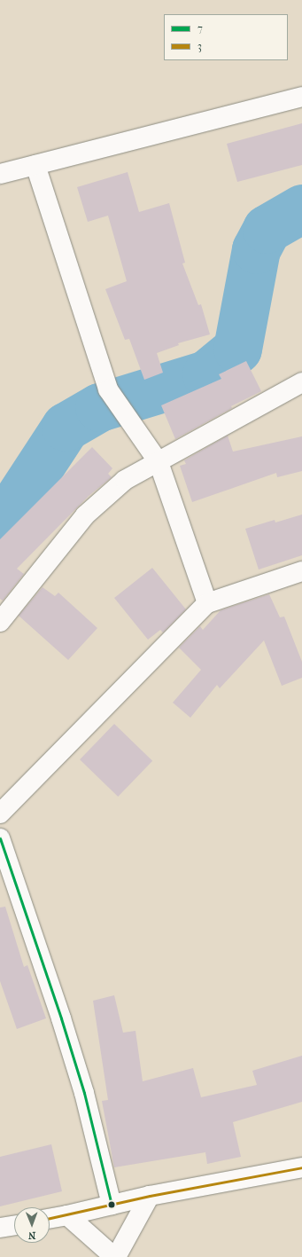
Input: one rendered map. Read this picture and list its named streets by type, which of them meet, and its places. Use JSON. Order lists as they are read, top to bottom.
{
  "lines": ["transit line 7", "transit line 3"],
  "legend": ["7", "3"],
  "north": "bottom"
}
